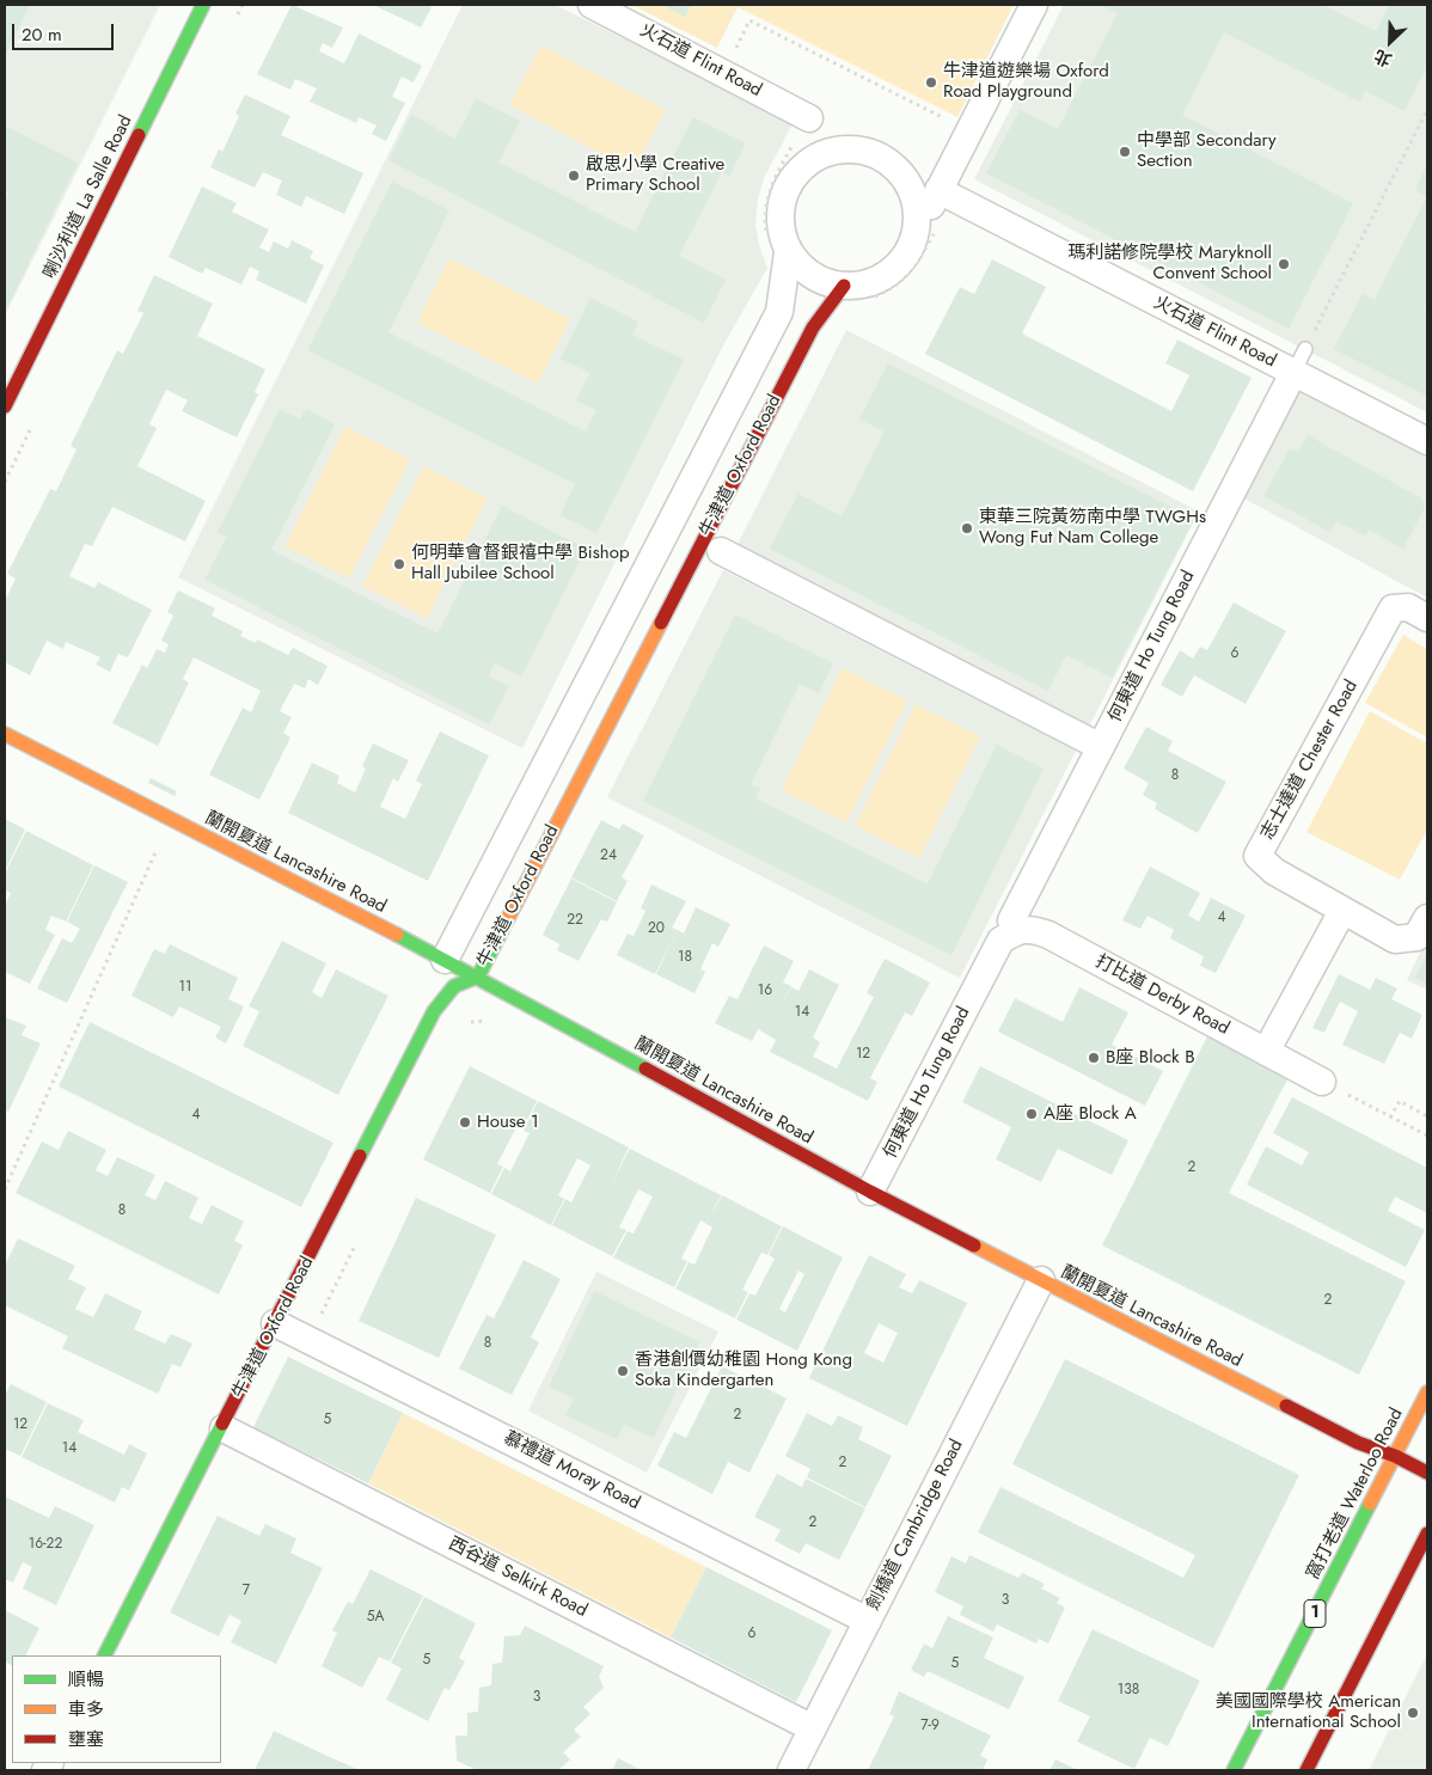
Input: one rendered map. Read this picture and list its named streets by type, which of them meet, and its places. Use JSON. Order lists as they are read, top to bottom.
{
  "streets": {
    "main road": [
      "喇沙利道 La Salle Road",
      "牛津道 Oxford Road",
      "蘭開夏道 Lancashire Road",
      "窩打老道 Waterloo Road",
      "1"
    ],
    "street": [
      "火石道 Flint Road",
      "何東道 Ho Tung Road",
      "志士達道 Chester Road",
      "打比道 Derby Road",
      "慕禮道 Moray Road",
      "劍橋道 Cambridge Road",
      "西谷道 Selkirk Road"
    ]
  },
  "crossings": [
    ["火石道 Flint Road", "何東道 Ho Tung Road"],
    ["牛津道 Oxford Road", "蘭開夏道 Lancashire Road"],
    ["牛津道 Oxford Road", "慕禮道 Moray Road"],
    ["牛津道 Oxford Road", "西谷道 Selkirk Road"],
    ["何東道 Ho Tung Road", "蘭開夏道 Lancashire Road"],
    ["何東道 Ho Tung Road", "打比道 Derby Road"],
    ["蘭開夏道 Lancashire Road", "窩打老道 Waterloo Road"],
    ["蘭開夏道 Lancashire Road", "劍橋道 Cambridge Road"],
    ["慕禮道 Moray Road", "劍橋道 Cambridge Road"],
    ["劍橋道 Cambridge Road", "西谷道 Selkirk Road"]
  ],
  "places": [
    "牛津道遊樂場 Oxford Road Playground",
    "中學部 Secondary Section",
    "啟思小學 Creative Primary School",
    "瑪利諾修院學校 Maryknoll Convent School",
    "東華三院黃笏南中學 TWGHs Wong Fut Nam College",
    "何明華會督銀禧中學 Bishop Hall Jubilee School",
    "B座 Block B",
    "A座 Block A",
    "House 1",
    "香港創價幼稚園 Hong Kong Soka Kindergarten",
    "美國國際學校 American International School"
  ],
  "house_numbers": [
    "6",
    "8",
    "24",
    "4",
    "22",
    "20",
    "18",
    "11",
    "16",
    "14",
    "12",
    "4",
    "2",
    "8",
    "2",
    "8",
    "2",
    "5",
    "12",
    "14",
    "2",
    "2",
    "16-22",
    "7",
    "3",
    "5A",
    "6",
    "5",
    "5",
    "138",
    "3",
    "7-9"
  ],
  "legend": ["順暢", "車多", "壅塞"],
  "scale_bar": "20 m",
  "north": "bottom left"
}
